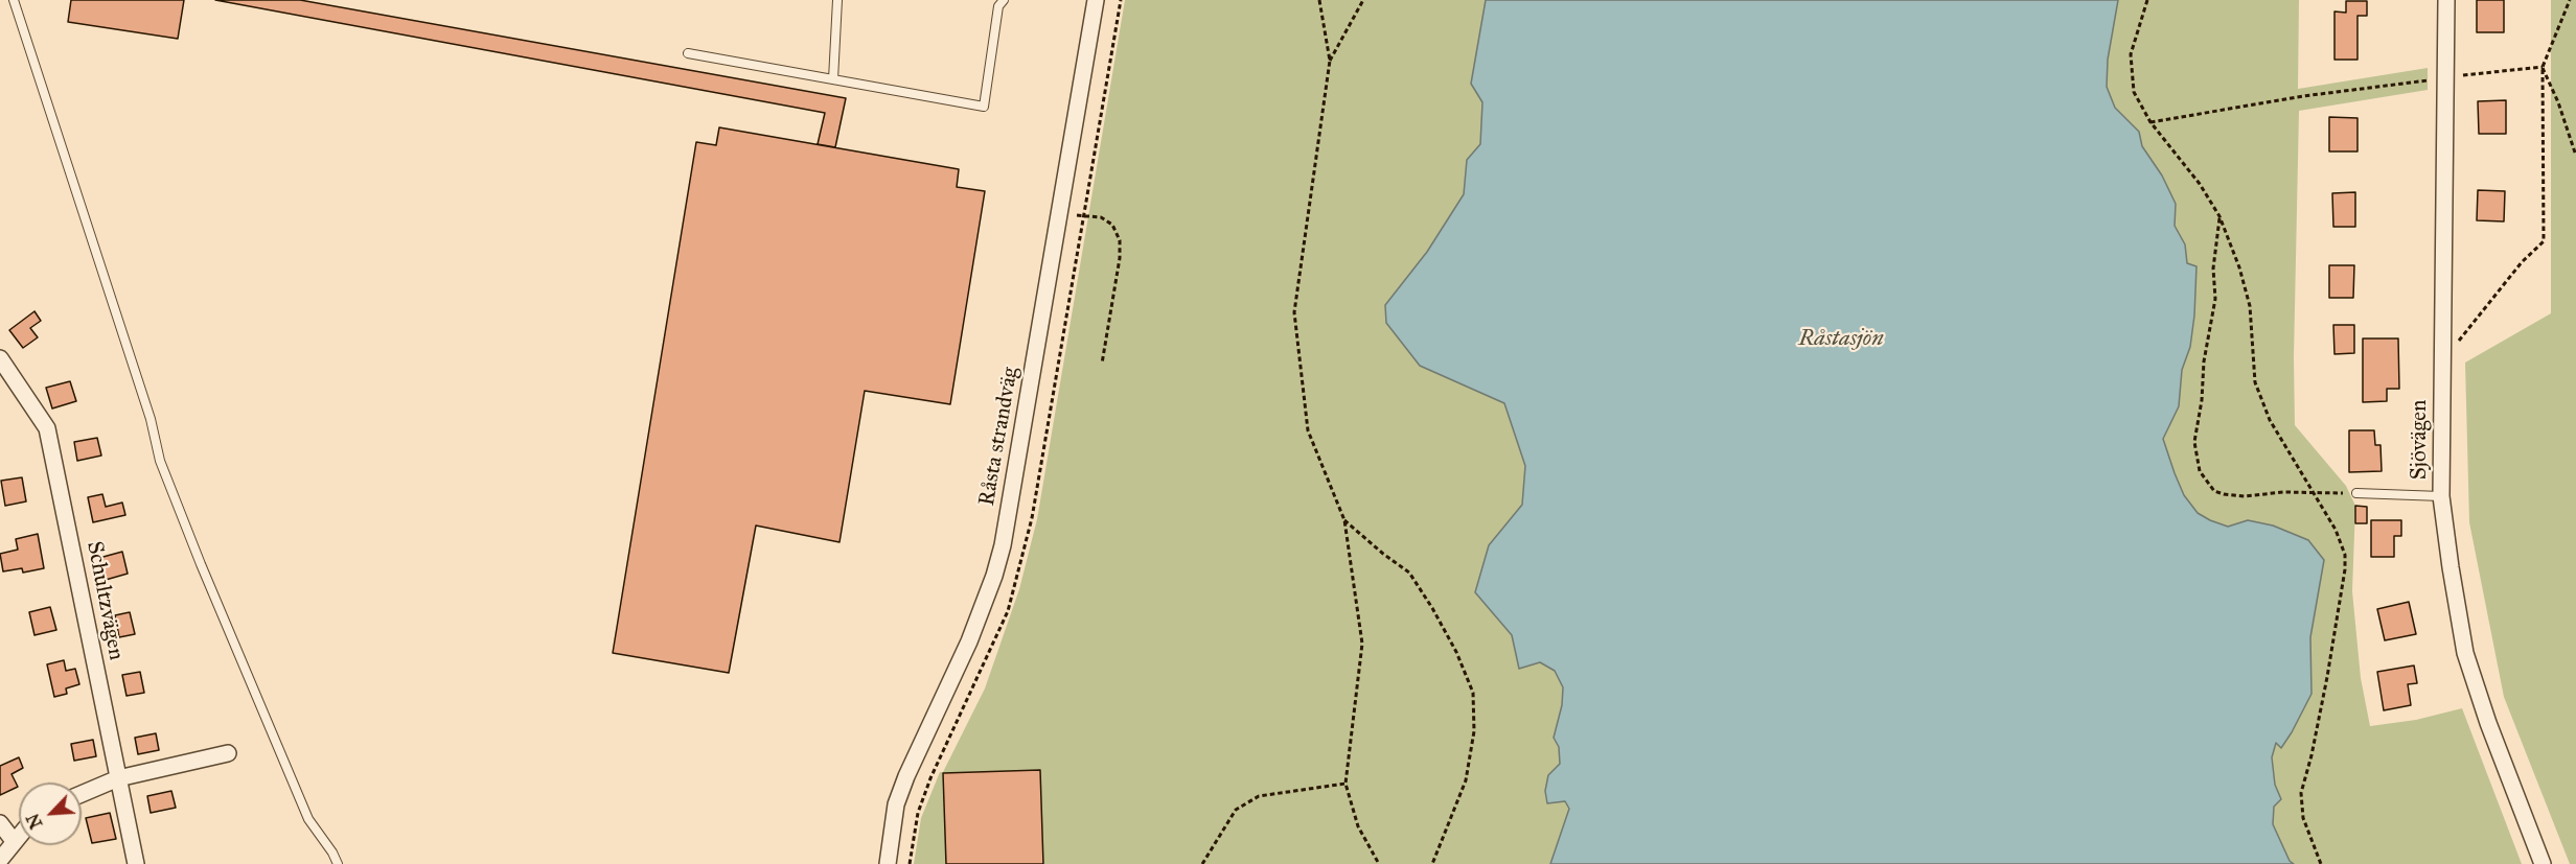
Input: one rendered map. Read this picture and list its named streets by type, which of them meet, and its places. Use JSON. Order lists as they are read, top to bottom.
{
  "streets": {
    "street": ["Råsta strandväg", "Sjövägen", "Schultzvägen"]
  },
  "water": ["Råstasjön"],
  "north": "bottom left"
}
